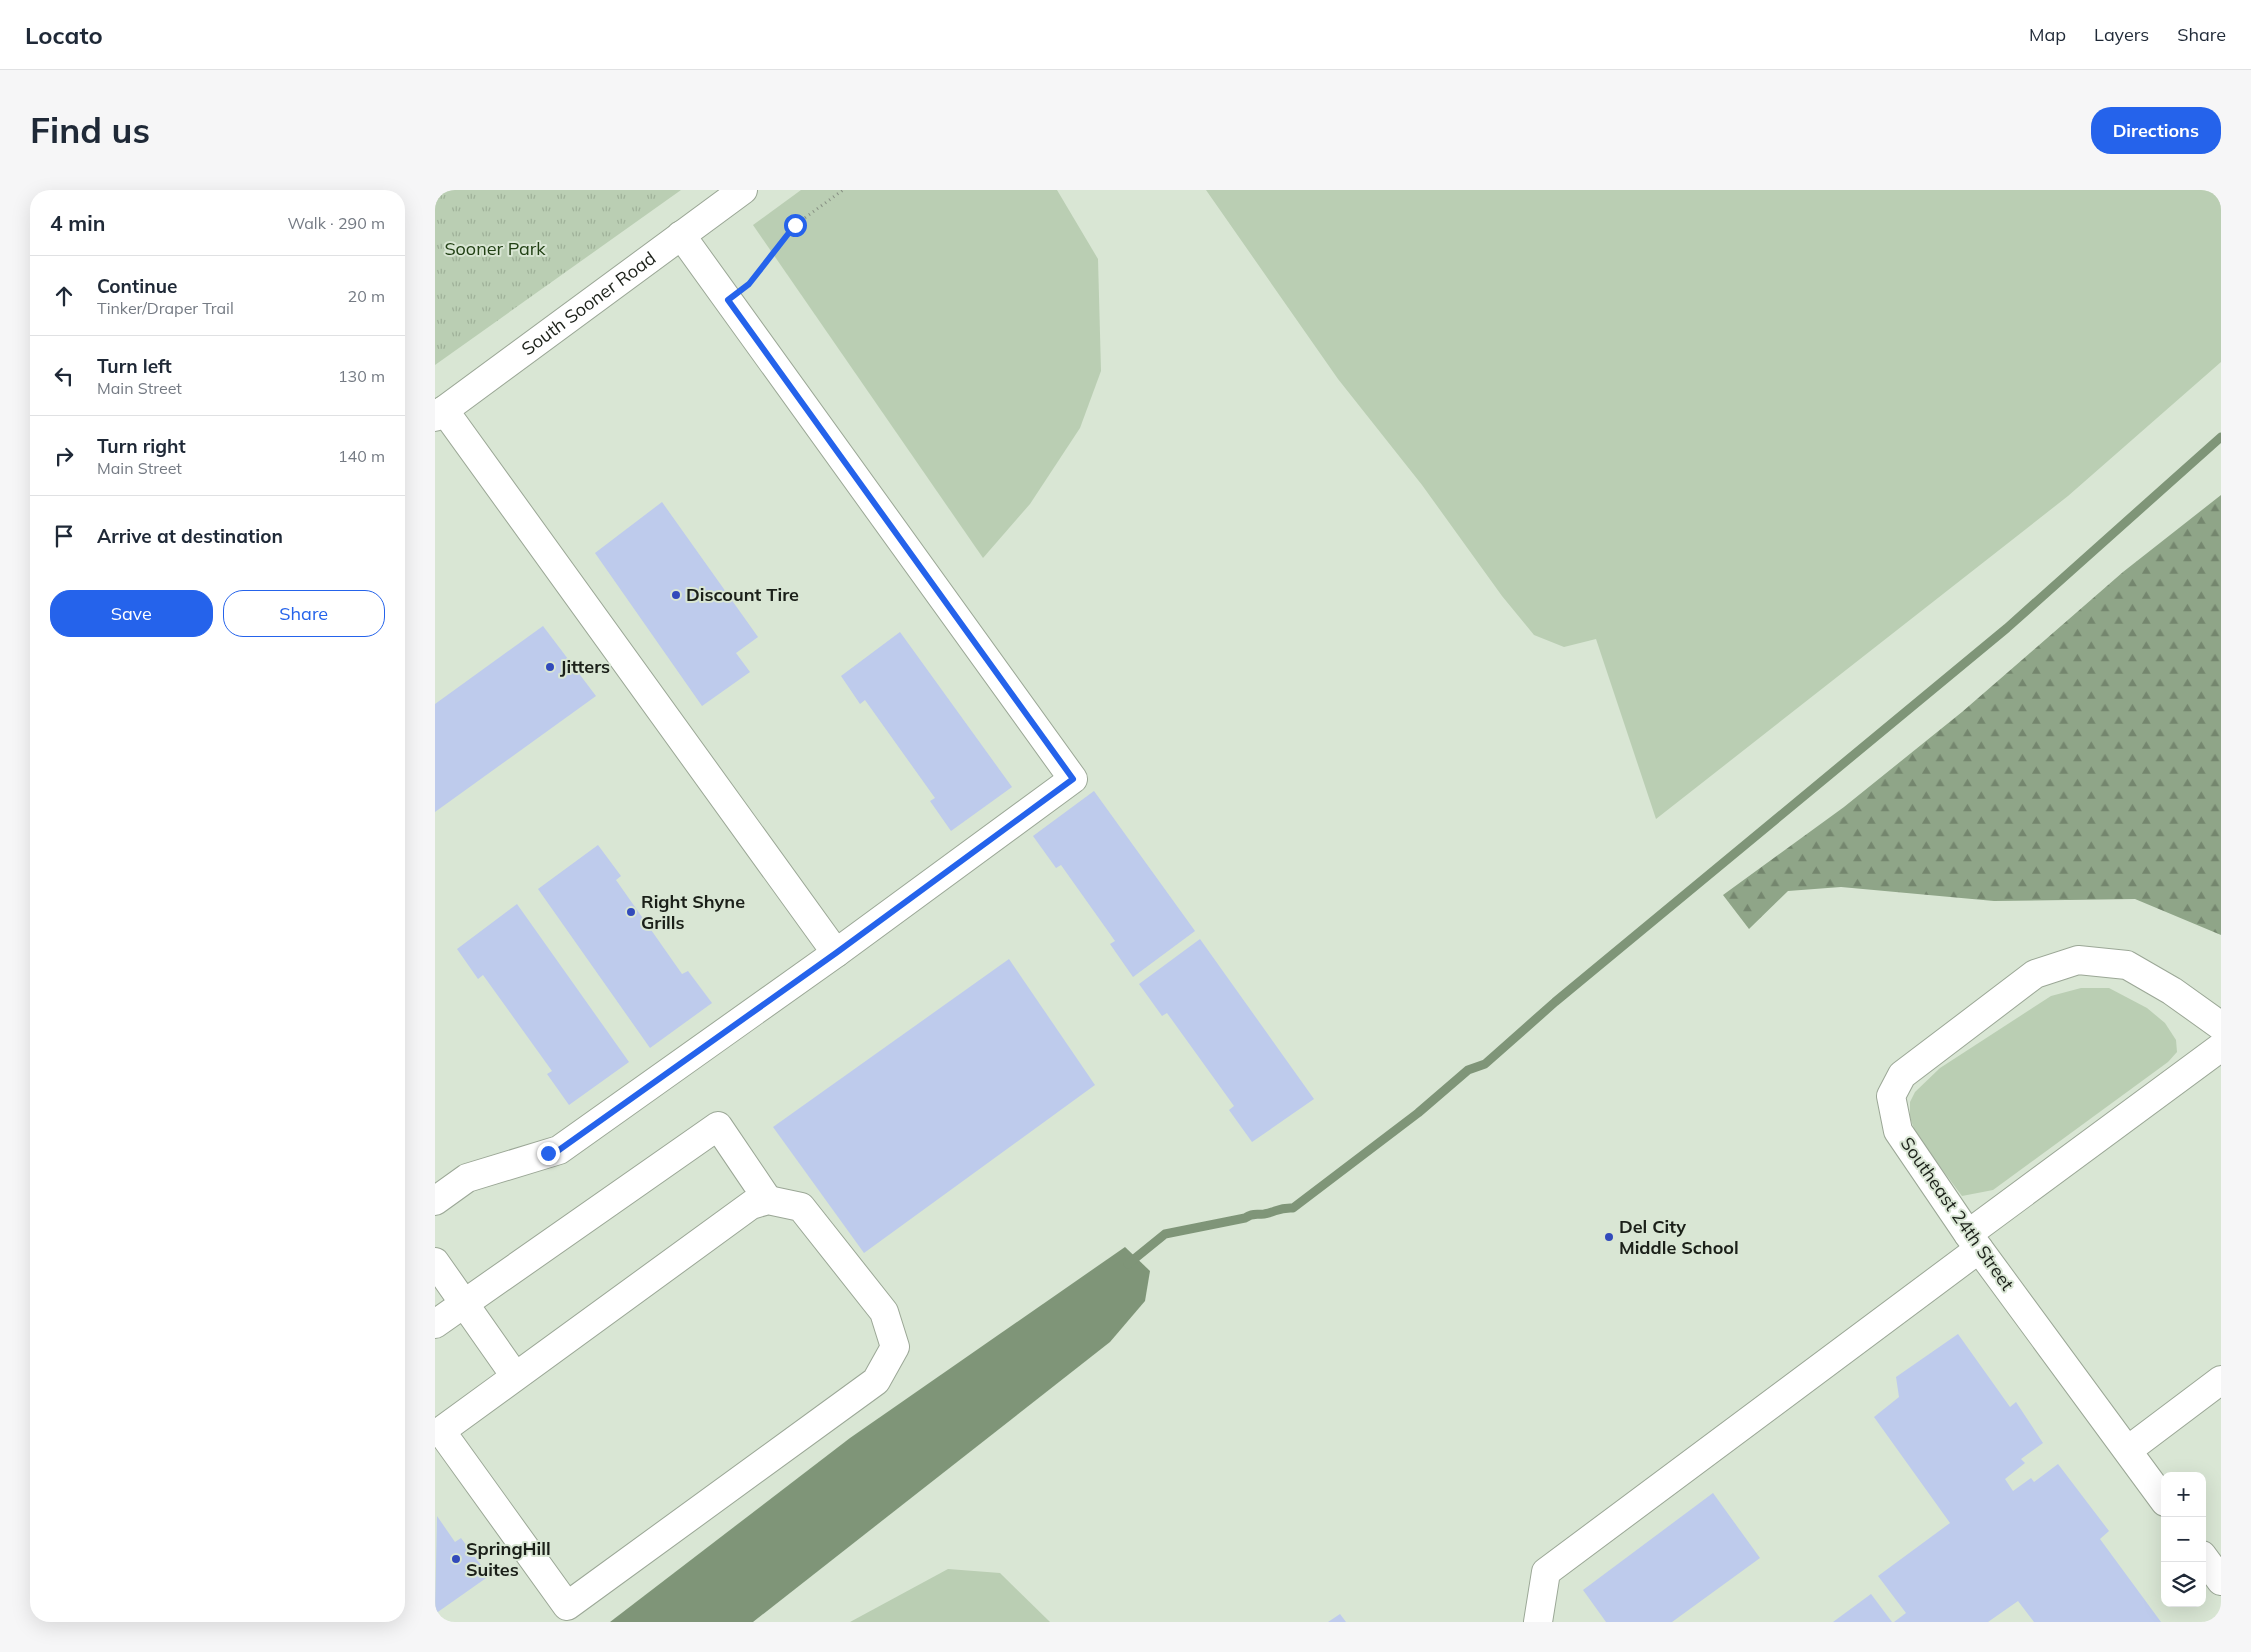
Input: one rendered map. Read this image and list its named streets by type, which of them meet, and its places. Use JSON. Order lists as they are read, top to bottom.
{
  "streets": {
    "street": ["South Sooner Road", "Southeast 24th Street"]
  },
  "parks": ["Sooner Park"],
  "places": [
    "Discount Tire",
    "Jitters",
    "Right Shyne Grills",
    "Del City Middle School",
    "SpringHill Suites"
  ],
  "page": {
    "header": "Locato",
    "nav": ["Map", "Layers", "Share"],
    "buttons": [
      "Directions",
      ["Save", "Share"]
    ],
    "title": "Find us",
    "heading": ["4 min", "Walk · 290 m"],
    "list": [
      ["Continue", "Tinker/Draper Trail", "20 m"],
      ["Turn left", "Main Street", "130 m"],
      ["Turn right", "Main Street", "140 m"],
      "Arrive at destination"
    ],
    "map_buttons": ["+", "−"]
  }
}
